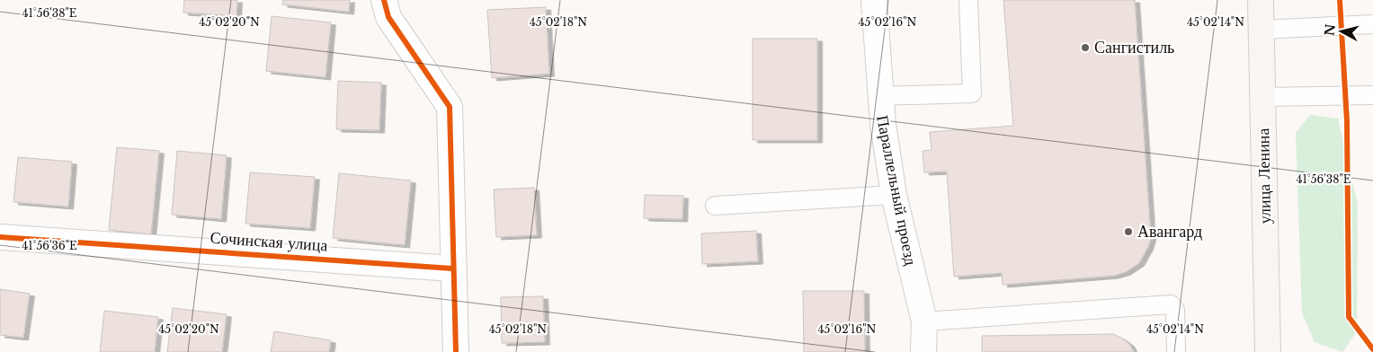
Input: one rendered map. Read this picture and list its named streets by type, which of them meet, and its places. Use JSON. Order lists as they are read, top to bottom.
{
  "streets": {
    "main road": ["улица Ленина"],
    "street": ["Параллельный проезд", "Сочинская улица"]
  },
  "places": ["Сангистиль", "Авангард"],
  "north": "left",
  "coordinates": [
    "41°56'38\"E",
    "45°02'20\"N",
    "45°02'18\"N",
    "45°02'16\"N",
    "45°02'14\"N",
    "41°56'36\"E"
  ]
}
